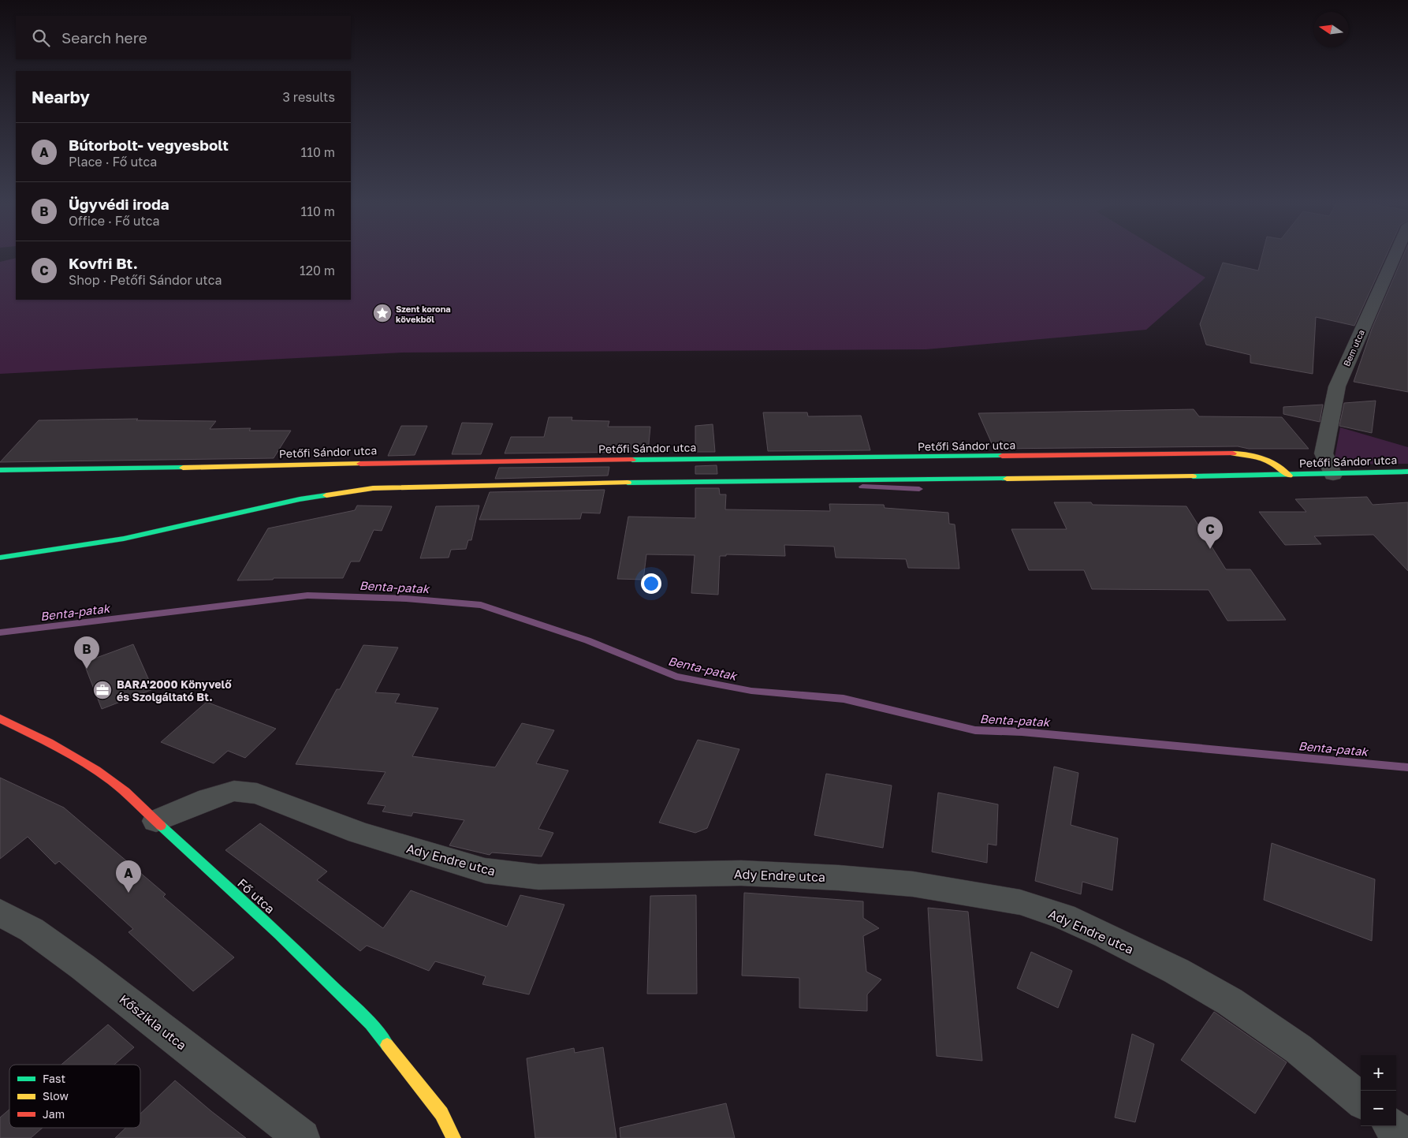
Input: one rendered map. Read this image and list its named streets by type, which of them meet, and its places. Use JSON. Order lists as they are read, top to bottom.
{
  "streets": {
    "street": [
      "Bem utca",
      "Petőfi Sándor utca",
      "Ady Endre utca",
      "Fő utca",
      "Kőszikla utca"
    ]
  },
  "crossings": [
    ["Bem utca", "Petőfi Sándor utca"],
    ["Ady Endre utca", "Fő utca"]
  ],
  "water": ["Benta-patak"],
  "places": {
    "place": ["Szent korona kövekből"],
    "office": ["BARA'2000 Könyvelő és Szolgáltató Bt."]
  },
  "legend": ["Fast", "Slow", "Jam"],
  "north": "left",
  "page": {
    "search": "Search here",
    "heading": ["Nearby", "3 results"],
    "list": [
      {
        "mark": "A",
        "name": "Bútorbolt- vegyesbolt",
        "note": "Place · Fő utca",
        "value": "110 m"
      },
      {
        "mark": "B",
        "name": "Ügyvédi iroda",
        "note": "Office · Fő utca",
        "value": "110 m"
      },
      {
        "mark": "C",
        "name": "Kovfri Bt.",
        "note": "Shop · Petőfi Sándor utca",
        "value": "120 m"
      }
    ],
    "pins": ["C", "B", "A"],
    "map_buttons": ["+", "−"]
  }
}
